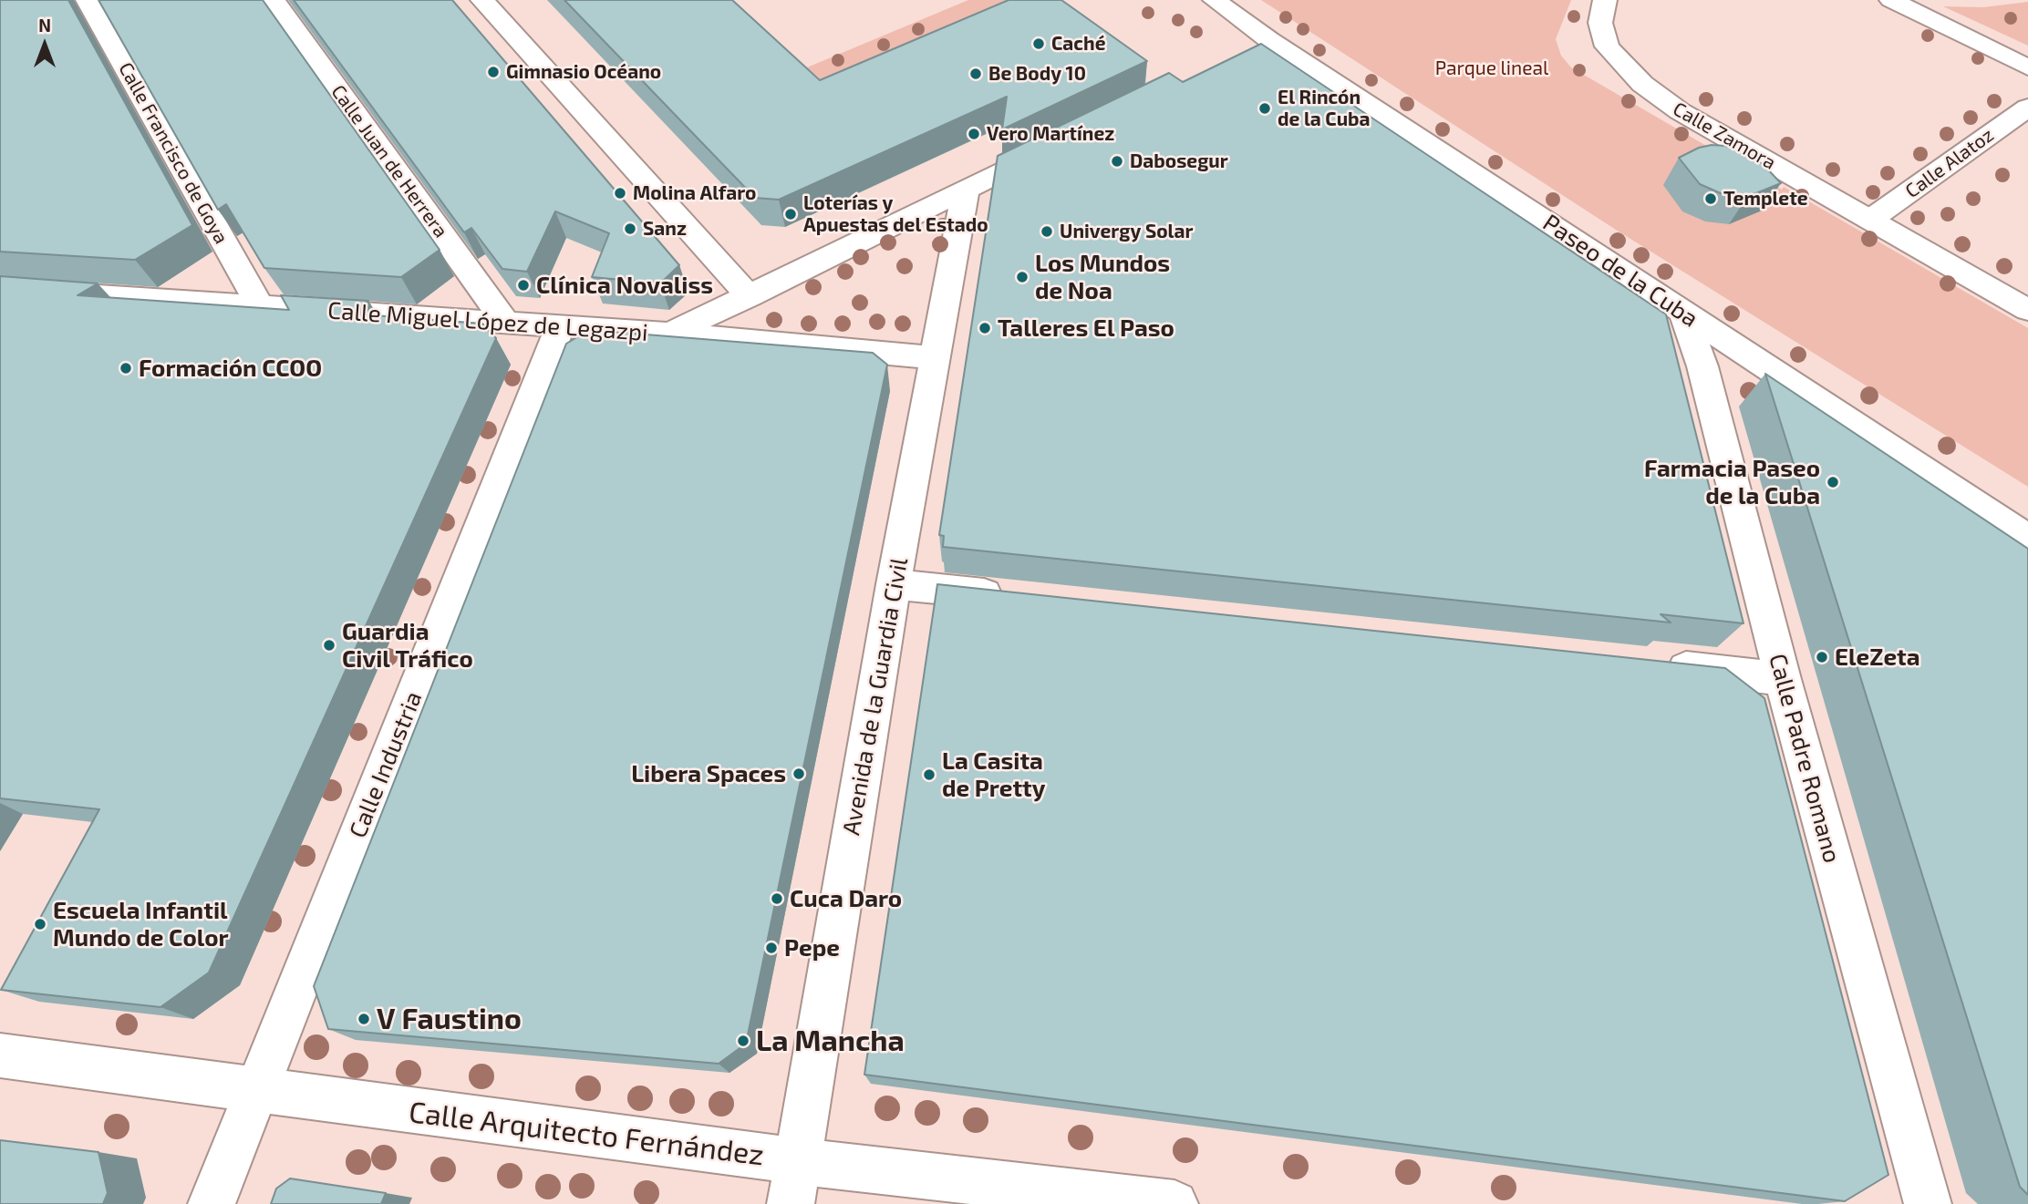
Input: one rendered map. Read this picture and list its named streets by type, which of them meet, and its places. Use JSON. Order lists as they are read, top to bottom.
{
  "streets": {
    "street": [
      "Calle Zamora",
      "Calle Francisco de Goya",
      "Calle Juan de Herrera",
      "Calle Alatoz",
      "Paseo de la Cuba",
      "Calle Miguel López de Legazpi",
      "Avenida de la Guardia Civil",
      "Calle Padre Romano",
      "Calle Industria",
      "Calle Arquitecto Fernández"
    ]
  },
  "crossings": [
    ["Calle Zamora", "Calle Alatoz"],
    ["Calle Francisco de Goya", "Calle Miguel López de Legazpi"],
    ["Calle Juan de Herrera", "Calle Miguel López de Legazpi"],
    ["Paseo de la Cuba", "Calle Padre Romano"],
    ["Calle Miguel López de Legazpi", "Avenida de la Guardia Civil"],
    ["Calle Miguel López de Legazpi", "Calle Industria"],
    ["Avenida de la Guardia Civil", "Calle Arquitecto Fernández"],
    ["Calle Industria", "Calle Arquitecto Fernández"]
  ],
  "parks": ["Parque lineal"],
  "places": [
    "Caché",
    "Gimnasio Océano",
    "Be Body 10",
    "El Rincón de la Cuba",
    "Vero Martínez",
    "Dabosegur",
    "Molina Alfaro",
    "Templete",
    "Loterías y Apuestas del Estado",
    "Sanz",
    "Univergy Solar",
    "Los Mundos de Noa",
    "Clínica Novaliss",
    "Talleres El Paso",
    "Formación CCOO",
    "Farmacia Paseo de la Cuba",
    "Guardia Civil Tráfico",
    "EleZeta",
    "Libera Spaces",
    "La Casita de Pretty",
    "Cuca Daro",
    "Escuela Infantil Mundo de Color",
    "Pepe",
    "V Faustino",
    "La Mancha"
  ],
  "north": "top"
}
